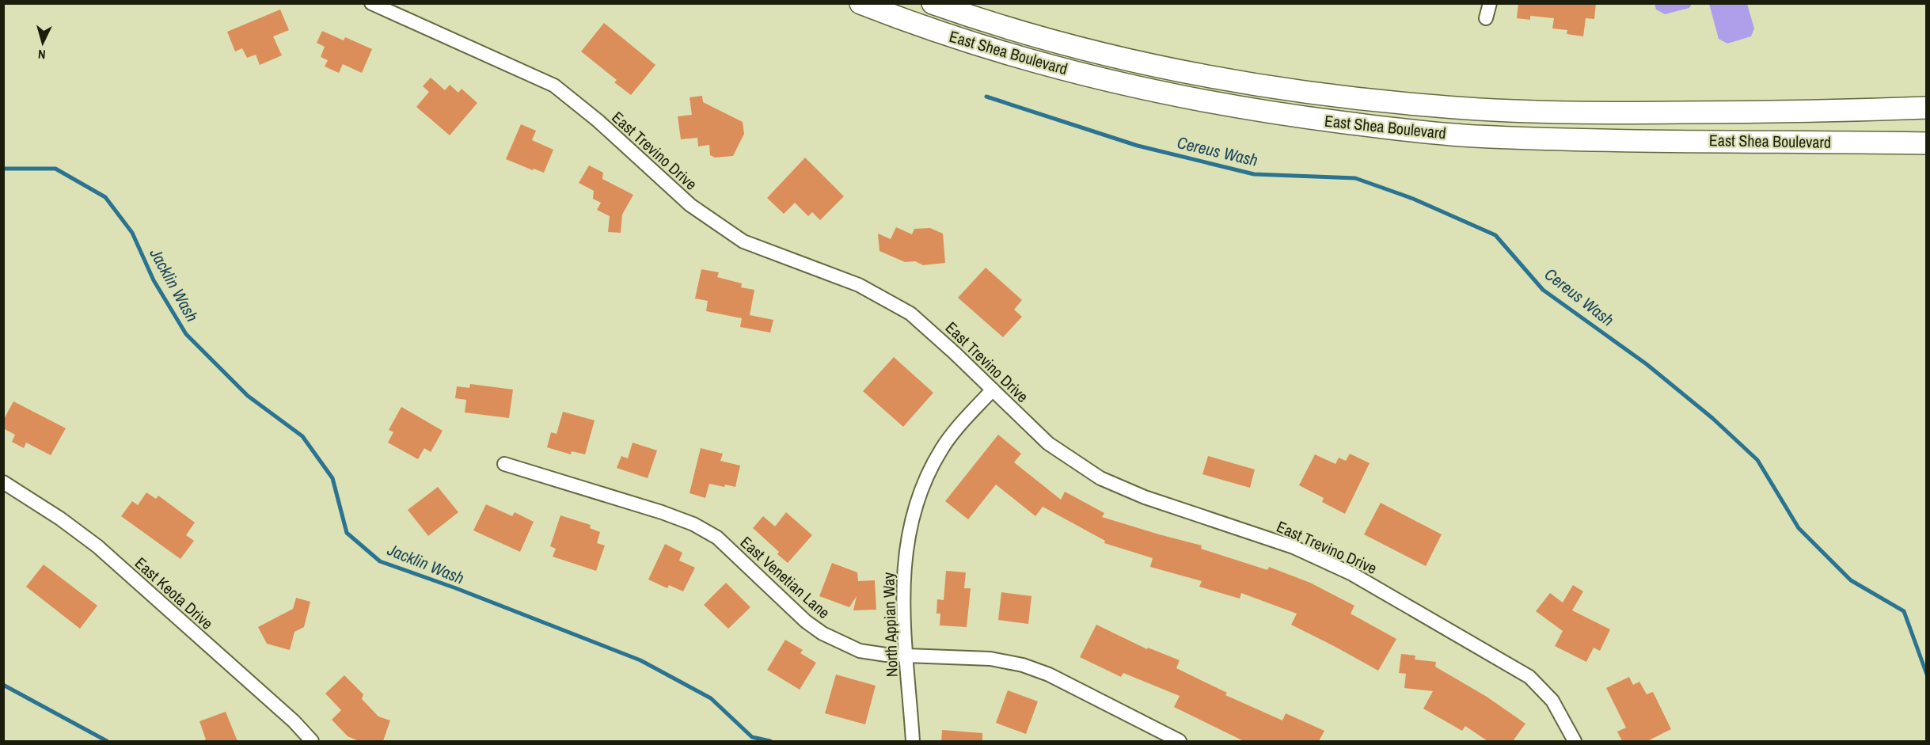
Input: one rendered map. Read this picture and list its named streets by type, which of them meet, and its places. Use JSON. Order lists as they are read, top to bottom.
{
  "streets": {
    "main road": ["East Shea Boulevard"],
    "street": [
      "East Trevino Drive",
      "East Venetian Lane",
      "East Keota Drive",
      "North Appian Way"
    ]
  },
  "crossings": [
    ["East Trevino Drive", "North Appian Way"],
    ["East Venetian Lane", "North Appian Way"]
  ],
  "water": ["Cereus Wash", "Jacklin Wash"],
  "north": "bottom"
}
